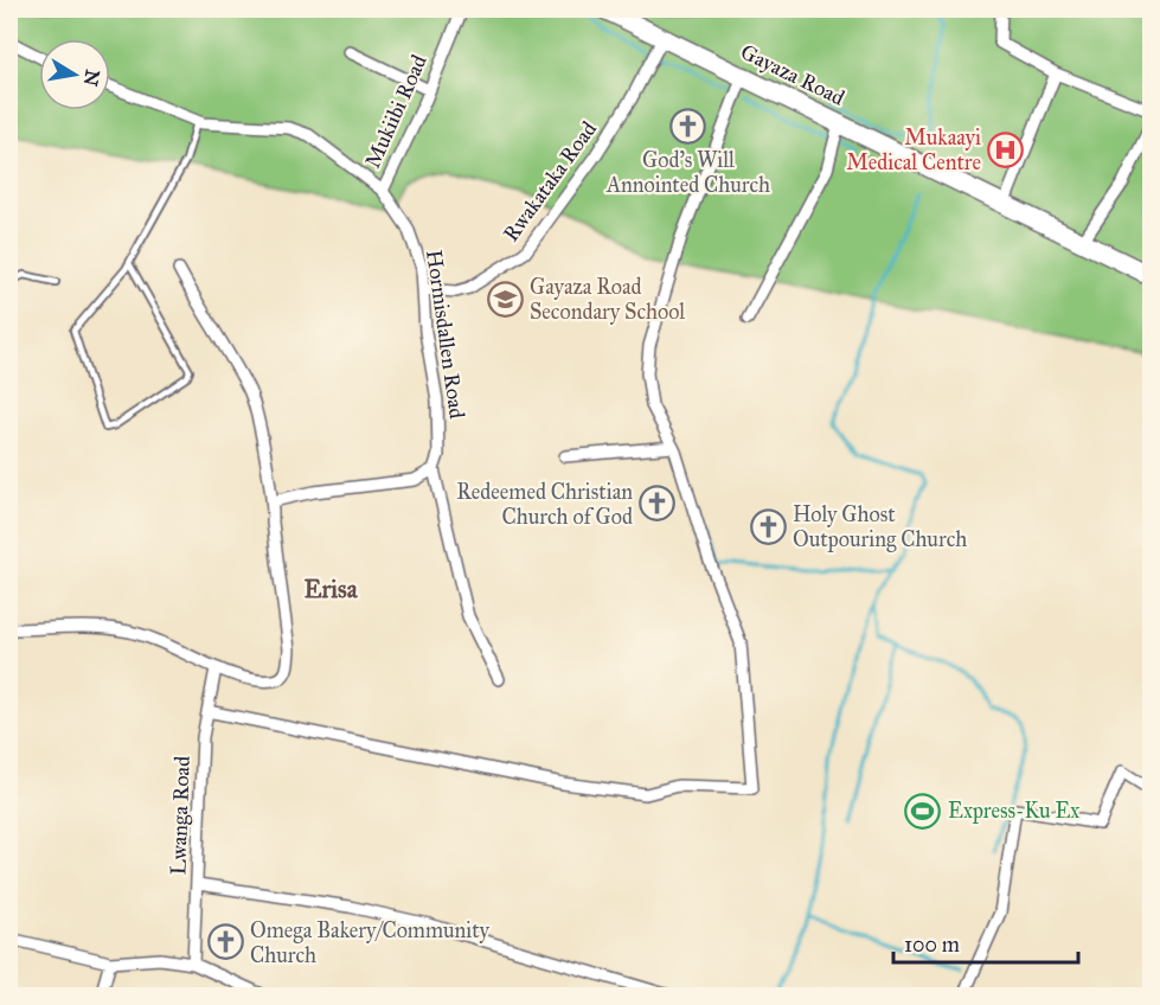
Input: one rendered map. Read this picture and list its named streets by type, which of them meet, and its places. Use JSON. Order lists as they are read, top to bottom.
{
  "streets": {
    "main road": ["Gayaza Road"],
    "street": [
      "Mukiibi Road",
      "Rwakataka Road",
      "Hormisdallen Road",
      "Lwanga Road"
    ]
  },
  "crossings": [
    ["Gayaza Road", "Rwakataka Road"],
    ["Mukiibi Road", "Hormisdallen Road"],
    ["Rwakataka Road", "Hormisdallen Road"]
  ],
  "districts": ["Erisa"],
  "places": {
    "church": [
      "God’s Will Annointed Church",
      "Redeemed Christian Church of God",
      "Holy Ghost Outpouring Church",
      "Omega Bakery/Community Church"
    ],
    "hospital": ["Mukaayi Medical Centre"],
    "school or university": ["Gayaza Road Secondary School"],
    "sports": ["Express-Ku Ex"]
  },
  "scale_bar": "100 m",
  "north": "right"
}
